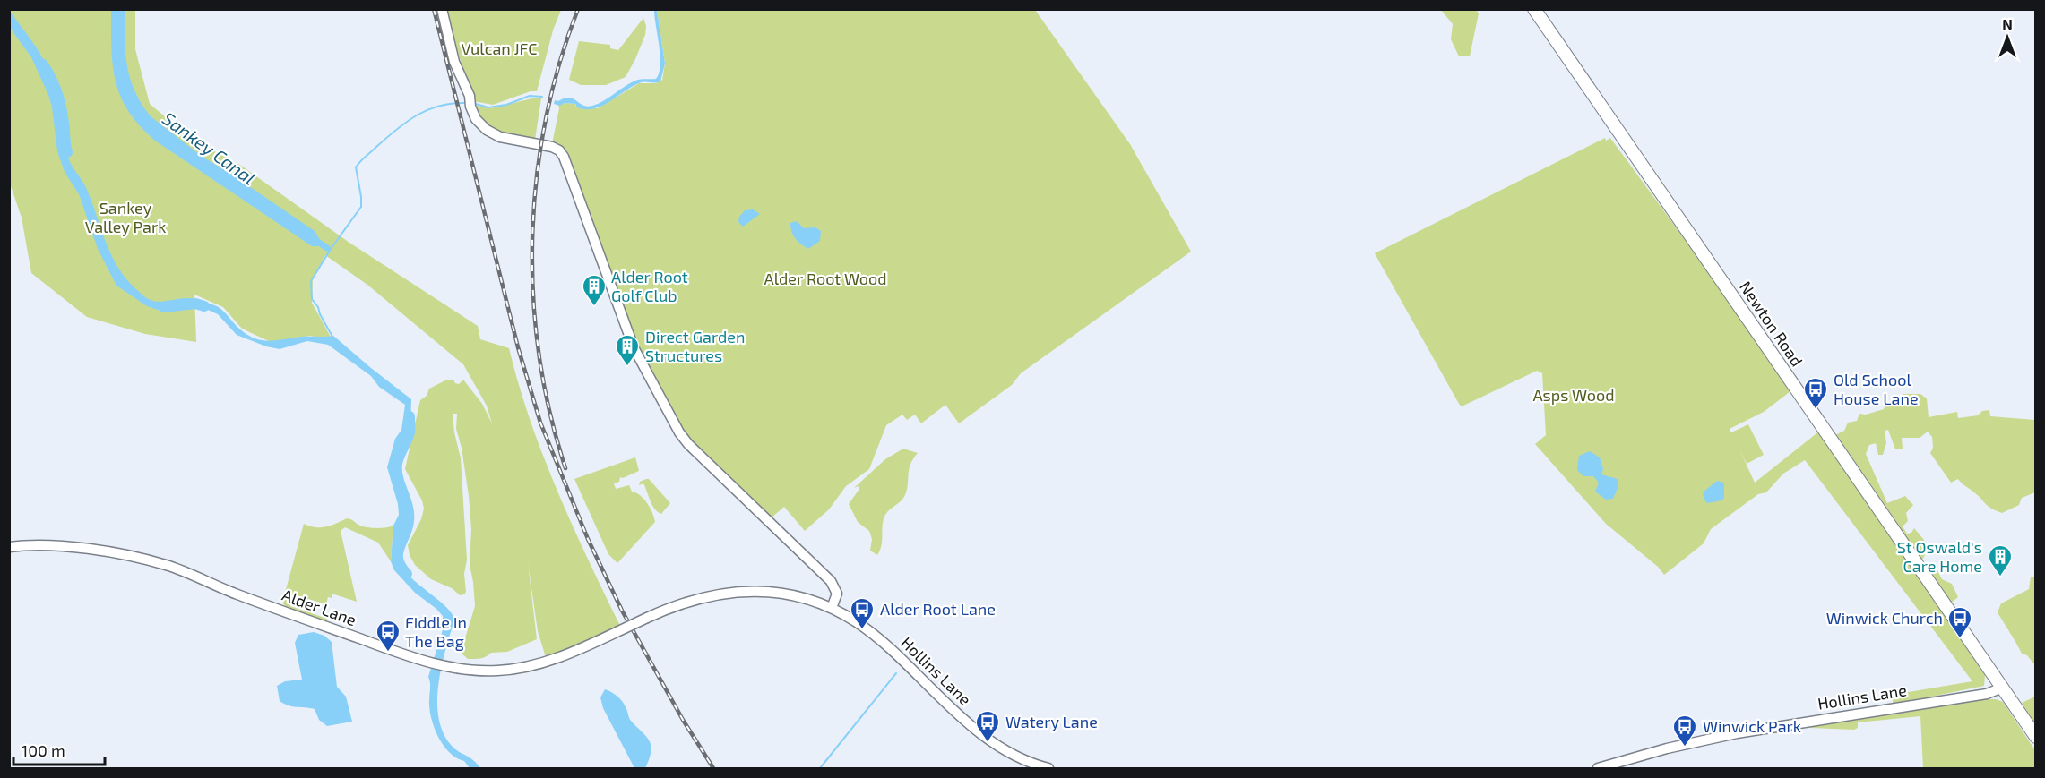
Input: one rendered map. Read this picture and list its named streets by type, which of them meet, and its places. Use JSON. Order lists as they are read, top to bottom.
{
  "streets": {
    "main road": ["Newton Road"],
    "street": ["Alder Lane", "Hollins Lane"]
  },
  "crossings": [
    ["Newton Road", "Hollins Lane"],
    ["Alder Lane", "Hollins Lane"]
  ],
  "water": ["Sankey Canal"],
  "parks": [
    "Vulcan JFC",
    "Sankey Valley Park",
    "Alder Root Wood",
    "Asps Wood"
  ],
  "places": {
    "building": ["Alder Root Golf Club", "Direct Garden Structures", "St Oswald's Care Home"],
    "bus stop": [
      "Old School House Lane",
      "Alder Root Lane",
      "Winwick Church",
      "Fiddle In The Bag",
      "Watery Lane",
      "Winwick Park"
    ]
  },
  "scale_bar": "100 m",
  "north": "top"
}
